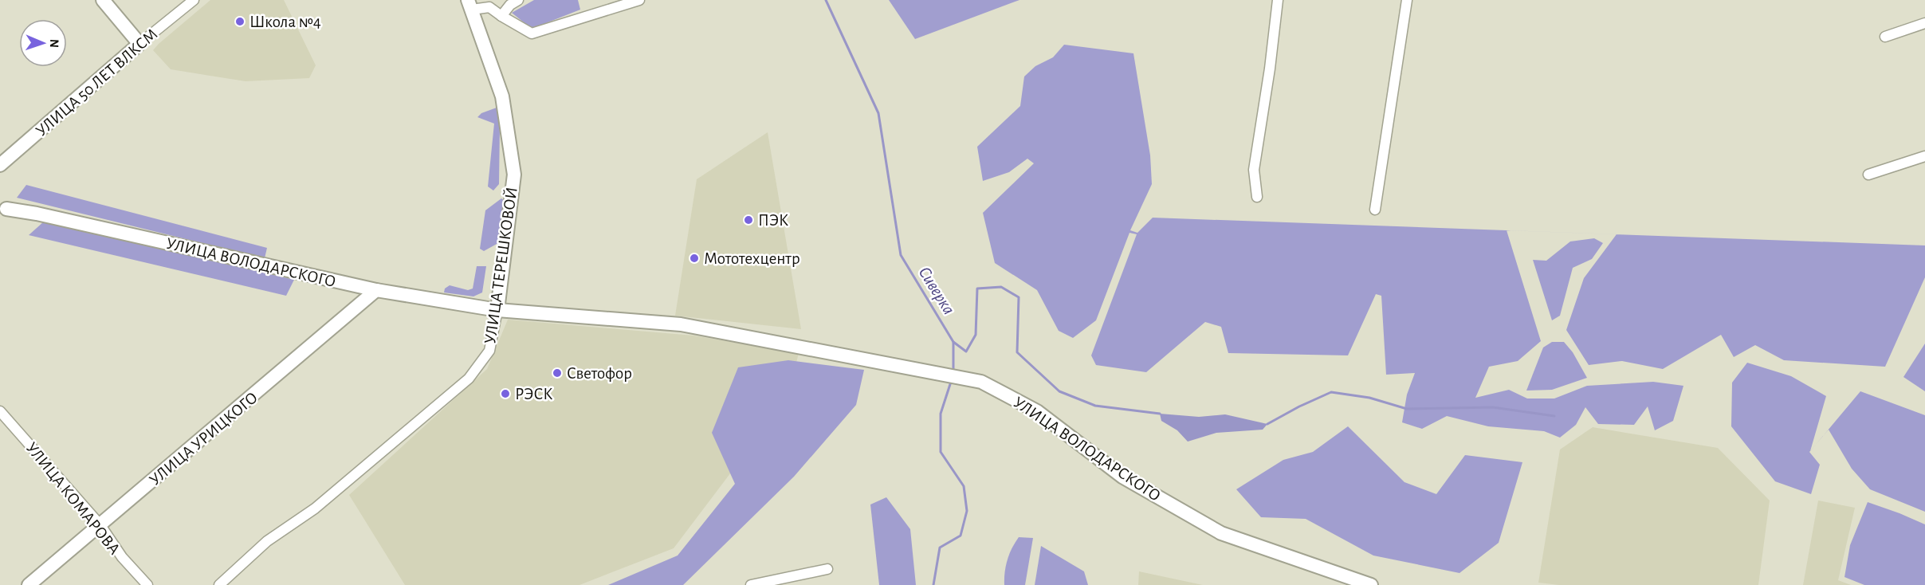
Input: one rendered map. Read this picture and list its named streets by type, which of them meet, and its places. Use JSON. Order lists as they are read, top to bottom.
{
  "streets": {
    "main road": [
      "УЛИЦА 50 ЛЕТ ВЛКСМ",
      "УЛИЦА ВОЛОДАРСКОГО",
      "УЛИЦА ТЕРЕШКОВОЙ",
      "УЛИЦА УРИЦКОГО"
    ],
    "street": ["УЛИЦА КОМАРОВА"]
  },
  "crossings": [
    ["УЛИЦА ВОЛОДАРСКОГО", "УЛИЦА ТЕРЕШКОВОЙ"],
    ["УЛИЦА ВОЛОДАРСКОГО", "УЛИЦА УРИЦКОГО"],
    ["УЛИЦА УРИЦКОГО", "УЛИЦА КОМАРОВА"]
  ],
  "water": ["Сиверка"],
  "places": [
    "Школа №4",
    "ПЭК",
    "Мототехцентр",
    "Светофор",
    "РЭСК"
  ],
  "north": "right"
}
